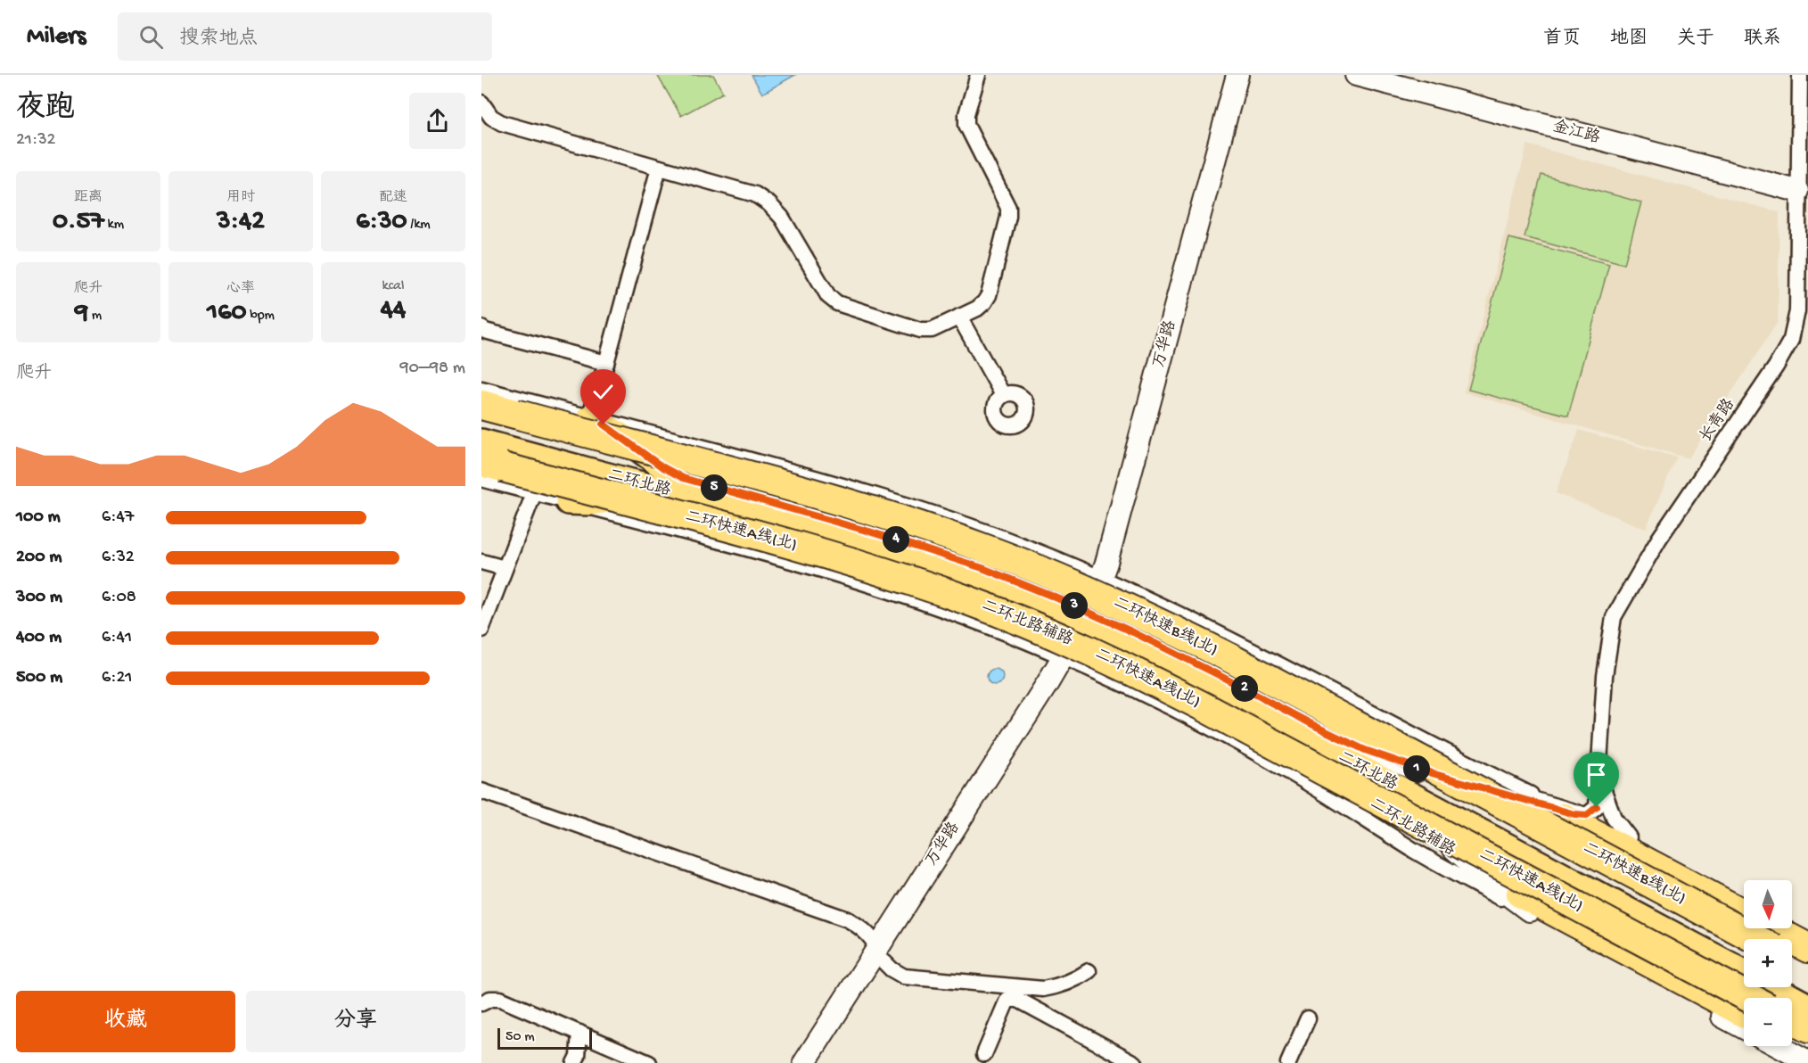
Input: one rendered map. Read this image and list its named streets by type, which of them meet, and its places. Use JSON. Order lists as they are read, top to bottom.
{
  "streets": {
    "highway": ["二环快速A线(北)", "二环快速B线(北)"],
    "main road": ["二环北路"],
    "street": [
      "金江路",
      "万华路",
      "长青路",
      "二环北路辅路"
    ]
  },
  "crossings": [
    ["金江路", "长青路"],
    ["万华路", "二环北路"],
    ["万华路", "二环北路辅路"],
    ["二环北路", "二环快速A线(北)"],
    ["二环北路", "二环快速B线(北)"],
    ["二环快速A线(北)", "二环快速B线(北)"]
  ],
  "scale_bar": "50 m",
  "north": "bottom",
  "page": {
    "header": "Milers",
    "search": "搜索地点",
    "nav": [
      "首页",
      "地图",
      "关于",
      "联系"
    ],
    "heading": ["夜跑", "21:32"],
    "stats": [
      ["距离", "0.57 km"],
      ["用时", "3:42"],
      ["配速", "6:30 /km"],
      ["爬升", "9 m"],
      ["心率", "160 bpm"],
      ["kcal", "44"]
    ],
    "chart": ["爬升", "90–98 m"],
    "pins": [
      "5",
      "4",
      "3",
      "2",
      "1"
    ],
    "list": [
      {
        "name": "100 m",
        "note": "6:47"
      },
      {
        "name": "200 m",
        "note": "6:32"
      },
      {
        "name": "300 m",
        "note": "6:08"
      },
      {
        "name": "400 m",
        "note": "6:41"
      },
      {
        "name": "500 m",
        "note": "6:21"
      }
    ],
    "map_buttons": ["+", "−"],
    "buttons": ["收藏", "分享"],
    "scale": "50 m"
  }
}
